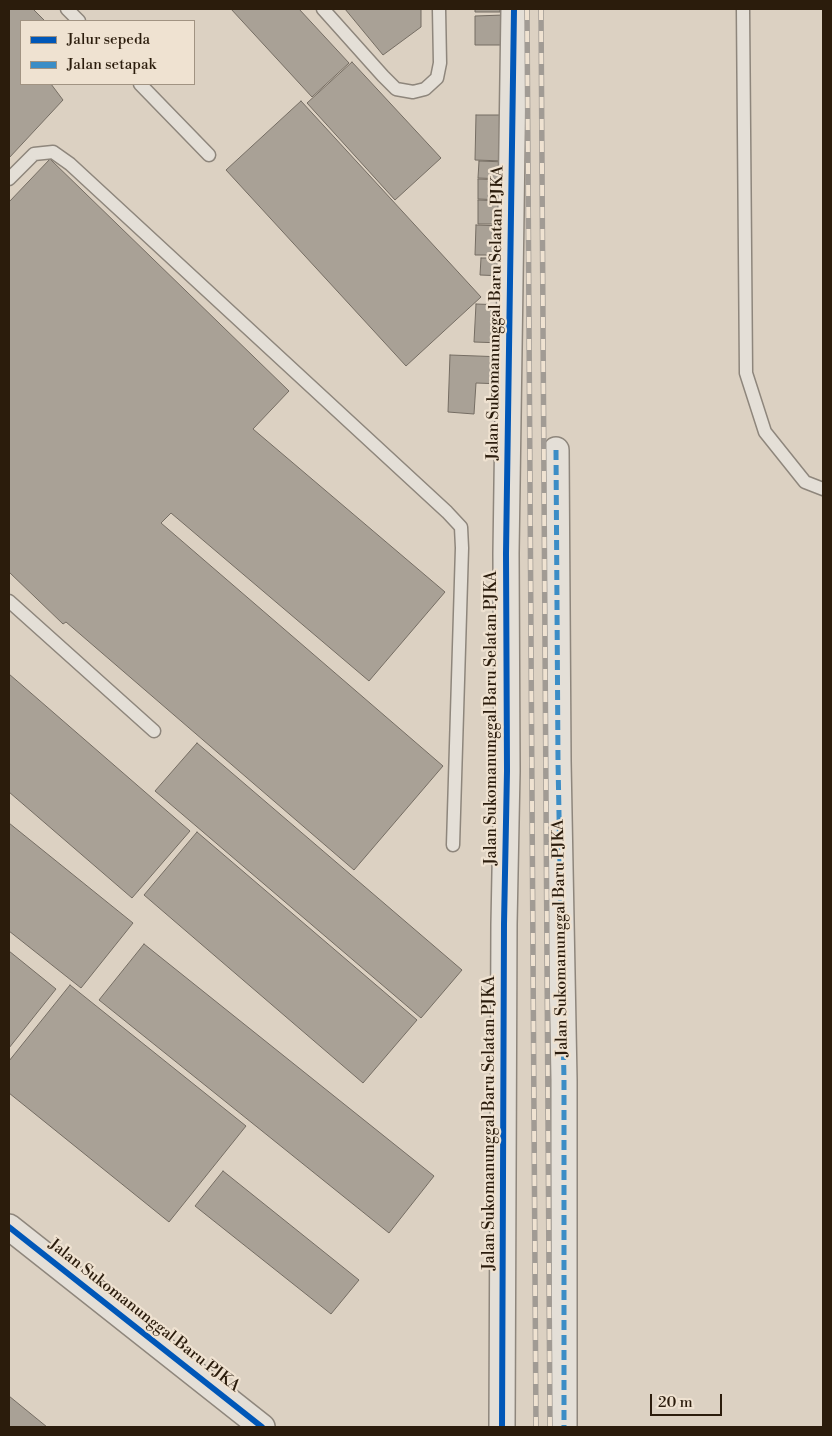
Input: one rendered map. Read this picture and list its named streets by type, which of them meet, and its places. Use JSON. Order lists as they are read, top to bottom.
{
  "streets": {
    "street": ["Jalan Sukomanunggal Baru Selatan PJKA", "Jalan Sukomanunggal Baru PJKA"]
  },
  "legend": ["Jalur sepeda", "Jalan setapak"],
  "scale_bar": "20 m"
}
